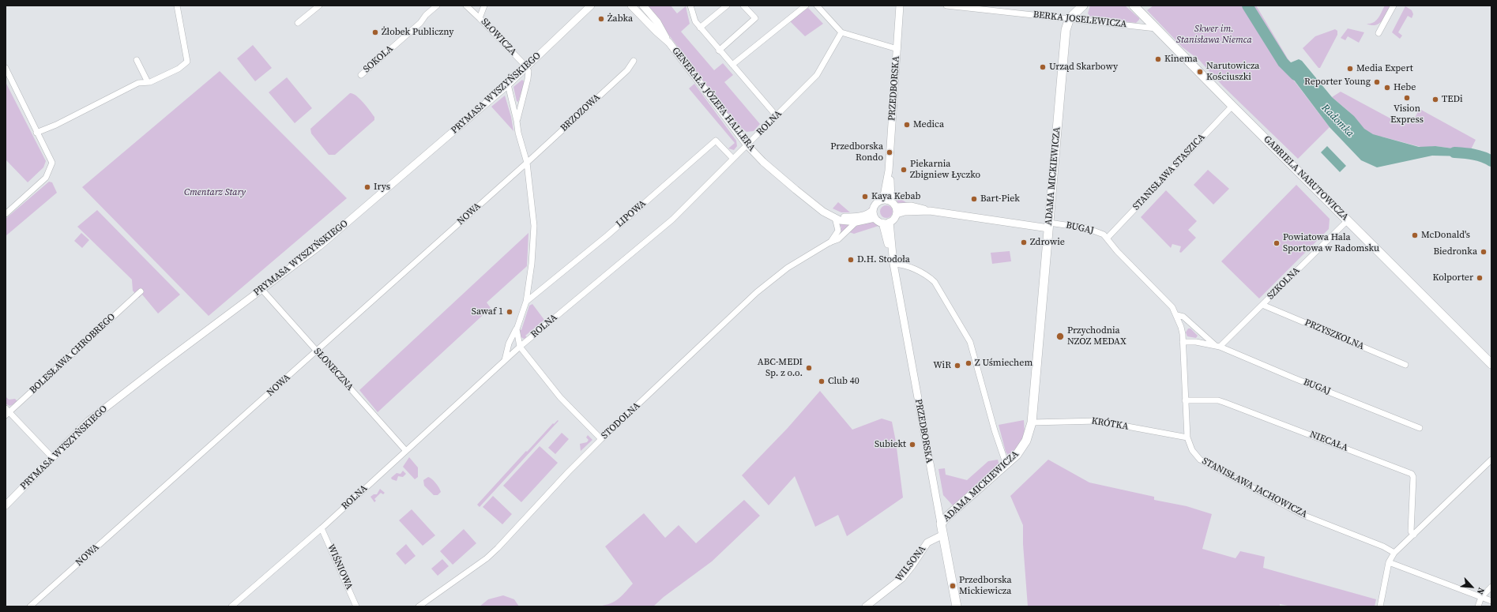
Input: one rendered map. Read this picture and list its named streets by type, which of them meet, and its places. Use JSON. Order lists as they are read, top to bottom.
{
  "streets": {
    "main road": ["PRZEDBORSKA", "ADAMA MICKIEWICZA", "GABRIELA NARUTOWICZA"],
    "street": [
      "BERKA JOSELEWICZA",
      "SŁOWICZA",
      "SOKOLA",
      "PRYMASA WYSZYŃSKIEGO",
      "GENERAŁA JÓZEFA HALLERA",
      "BRZOZOWA",
      "ROLNA",
      "STANISŁAWA STASZICA",
      "NOWA",
      "LIPOWA",
      "BUGAJ",
      "SZKOLNA",
      "PRZYSZKOLNA",
      "BOLESŁAWA CHROBREGO",
      "SŁONECZNA",
      "STODOLNA",
      "KRÓTKA",
      "NIECAŁA",
      "STANISŁAWA JACHOWICZA",
      "WILSONA",
      "WIŚNIOWA"
    ]
  },
  "crossings": [
    ["BERKA JOSELEWICZA", "ADAMA MICKIEWICZA"],
    ["BERKA JOSELEWICZA", "GABRIELA NARUTOWICZA"],
    ["SŁOWICZA", "PRYMASA WYSZYŃSKIEGO"],
    ["PRZEDBORSKA", "GENERAŁA JÓZEFA HALLERA"],
    ["PRZEDBORSKA", "ADAMA MICKIEWICZA"],
    ["PRZEDBORSKA", "BUGAJ"],
    ["PRZEDBORSKA", "WILSONA"],
    ["PRYMASA WYSZYŃSKIEGO", "SŁONECZNA"],
    ["GENERAŁA JÓZEFA HALLERA", "ROLNA"],
    ["GENERAŁA JÓZEFA HALLERA", "BUGAJ"],
    ["GENERAŁA JÓZEFA HALLERA", "STODOLNA"],
    ["BRZOZOWA", "NOWA"],
    ["ROLNA", "LIPOWA"],
    ["ROLNA", "SŁONECZNA"],
    ["ROLNA", "WIŚNIOWA"],
    ["STANISŁAWA STASZICA", "GABRIELA NARUTOWICZA"],
    ["STANISŁAWA STASZICA", "BUGAJ"],
    ["ADAMA MICKIEWICZA", "BUGAJ"],
    ["ADAMA MICKIEWICZA", "KRÓTKA"],
    ["GABRIELA NARUTOWICZA", "SZKOLNA"],
    ["NOWA", "SŁONECZNA"],
    ["BUGAJ", "SZKOLNA"],
    ["BUGAJ", "STANISŁAWA JACHOWICZA"],
    ["SZKOLNA", "PRZYSZKOLNA"],
    ["KRÓTKA", "STANISŁAWA JACHOWICZA"],
    ["NIECAŁA", "STANISŁAWA JACHOWICZA"]
  ],
  "water": ["Radomka"],
  "parks": ["Skwer im. Stanisława Niemca", "Cmentarz Stary"],
  "places": [
    "Żabka",
    "Żłobek Publiczny",
    "Kinema",
    "Urząd Skarbowy",
    "Media Expert",
    "Narutowicza Kościuszki",
    "Reporter Young",
    "Hebe",
    "Vision Express",
    "TEDi",
    "Medica",
    "Przedborska Rondo",
    "Piekarnia Zbigniew Łyczko",
    "Irys",
    "Kaya Kebab",
    "Bart-Piek",
    "McDonald's",
    "Zdrowie",
    "Powiatowa Hala Sportowa w Radomsku",
    "Biedronka",
    "D.H. Stodoła",
    "Kolporter",
    "Sawaf 1",
    "Przychodnia NZOZ MEDAX",
    "Z Uśmiechem",
    "WiR",
    "ABC-MEDI Sp. z o.o.",
    "Club 40",
    "Subiekt",
    "Przedborska Mickiewicza"
  ],
  "north": "bottom right"
}
